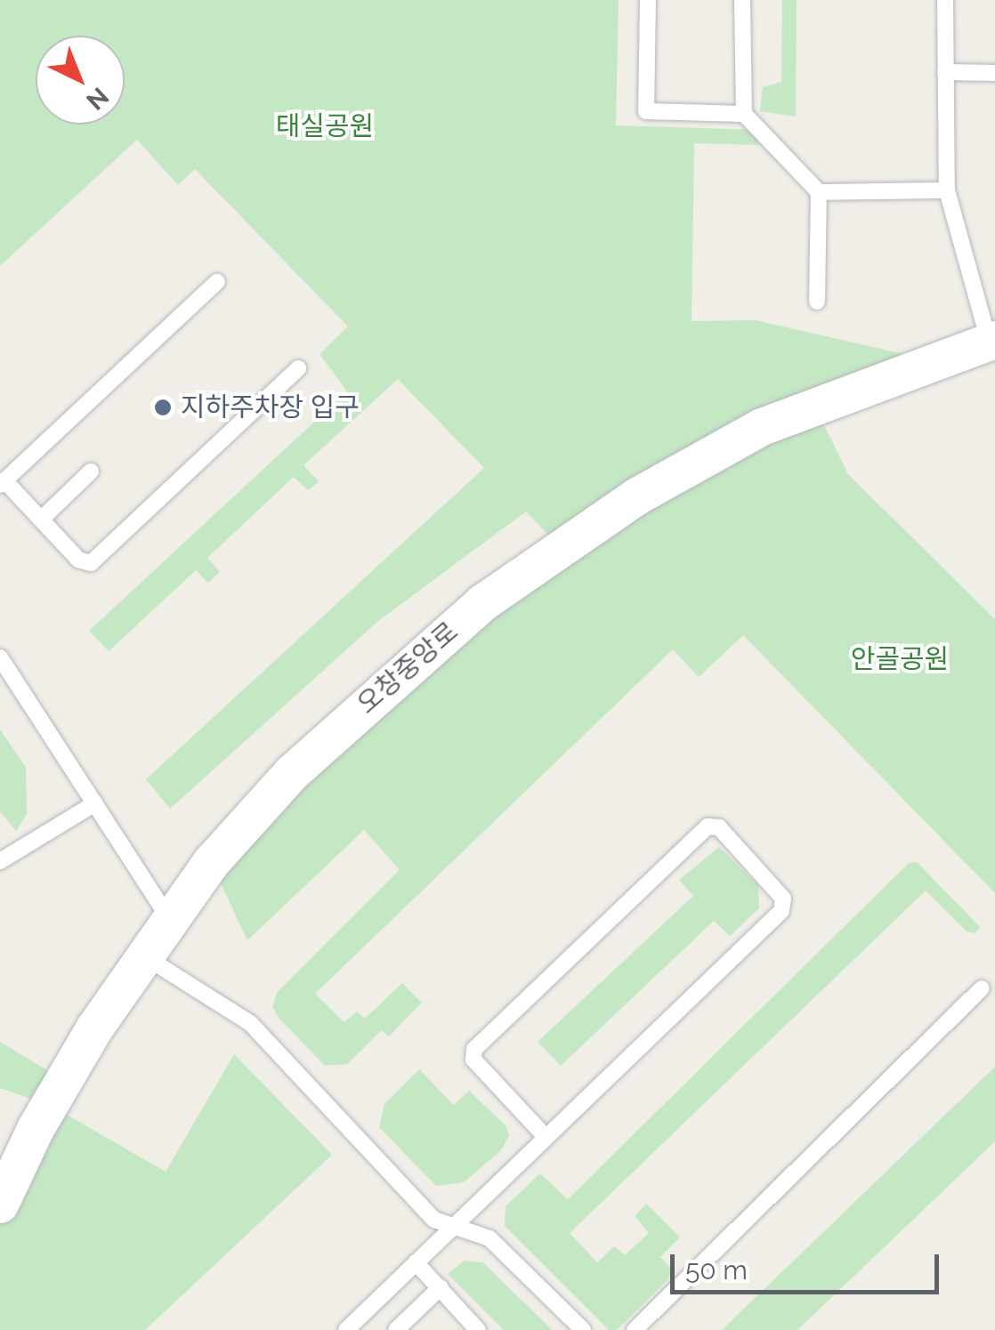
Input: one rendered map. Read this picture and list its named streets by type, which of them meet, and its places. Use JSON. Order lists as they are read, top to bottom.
{
  "streets": {
    "street": ["오창중앙로"]
  },
  "parks": ["태실공원", "안골공원"],
  "places": ["지하주차장 입구"],
  "scale_bar": "50 m",
  "north": "bottom right"
}
